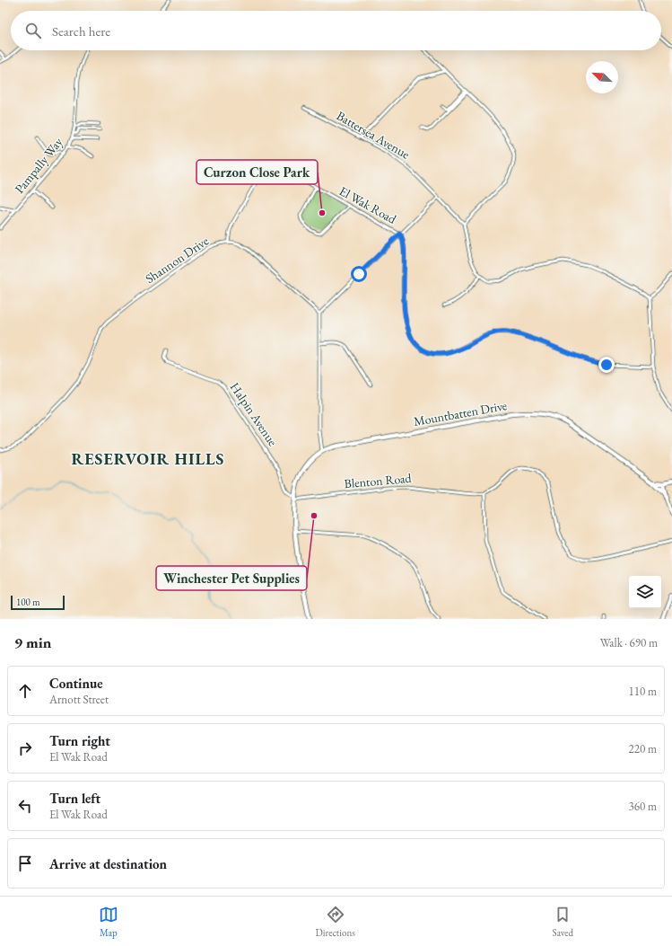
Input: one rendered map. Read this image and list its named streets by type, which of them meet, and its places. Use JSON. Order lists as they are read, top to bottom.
{
  "streets": {
    "main road": ["Mountbatten Drive"],
    "street": [
      "Battersea Avenue",
      "Pampally Way",
      "El Wak Road",
      "Shannon Drive",
      "Halpin Avenue",
      "Blenton Road"
    ]
  },
  "crossings": [
    ["El Wak Road", "Shannon Drive"],
    ["Mountbatten Drive", "Halpin Avenue"],
    ["Mountbatten Drive", "Blenton Road"],
    ["Halpin Avenue", "Blenton Road"]
  ],
  "districts": ["RESERVOIR HILLS"],
  "places": ["Curzon Close Park", "Winchester Pet Supplies"],
  "scale_bar": "100 m",
  "north": "top left",
  "page": {
    "search": "Search here",
    "scale": "100 m",
    "heading": ["9 min", "Walk · 690 m"],
    "list": [
      ["Continue", "Arnott Street", "110 m"],
      ["Turn right", "El Wak Road", "220 m"],
      ["Turn left", "El Wak Road", "360 m"],
      "Arrive at destination"
    ],
    "nav": ["Map", "Directions", "Saved"]
  }
}
